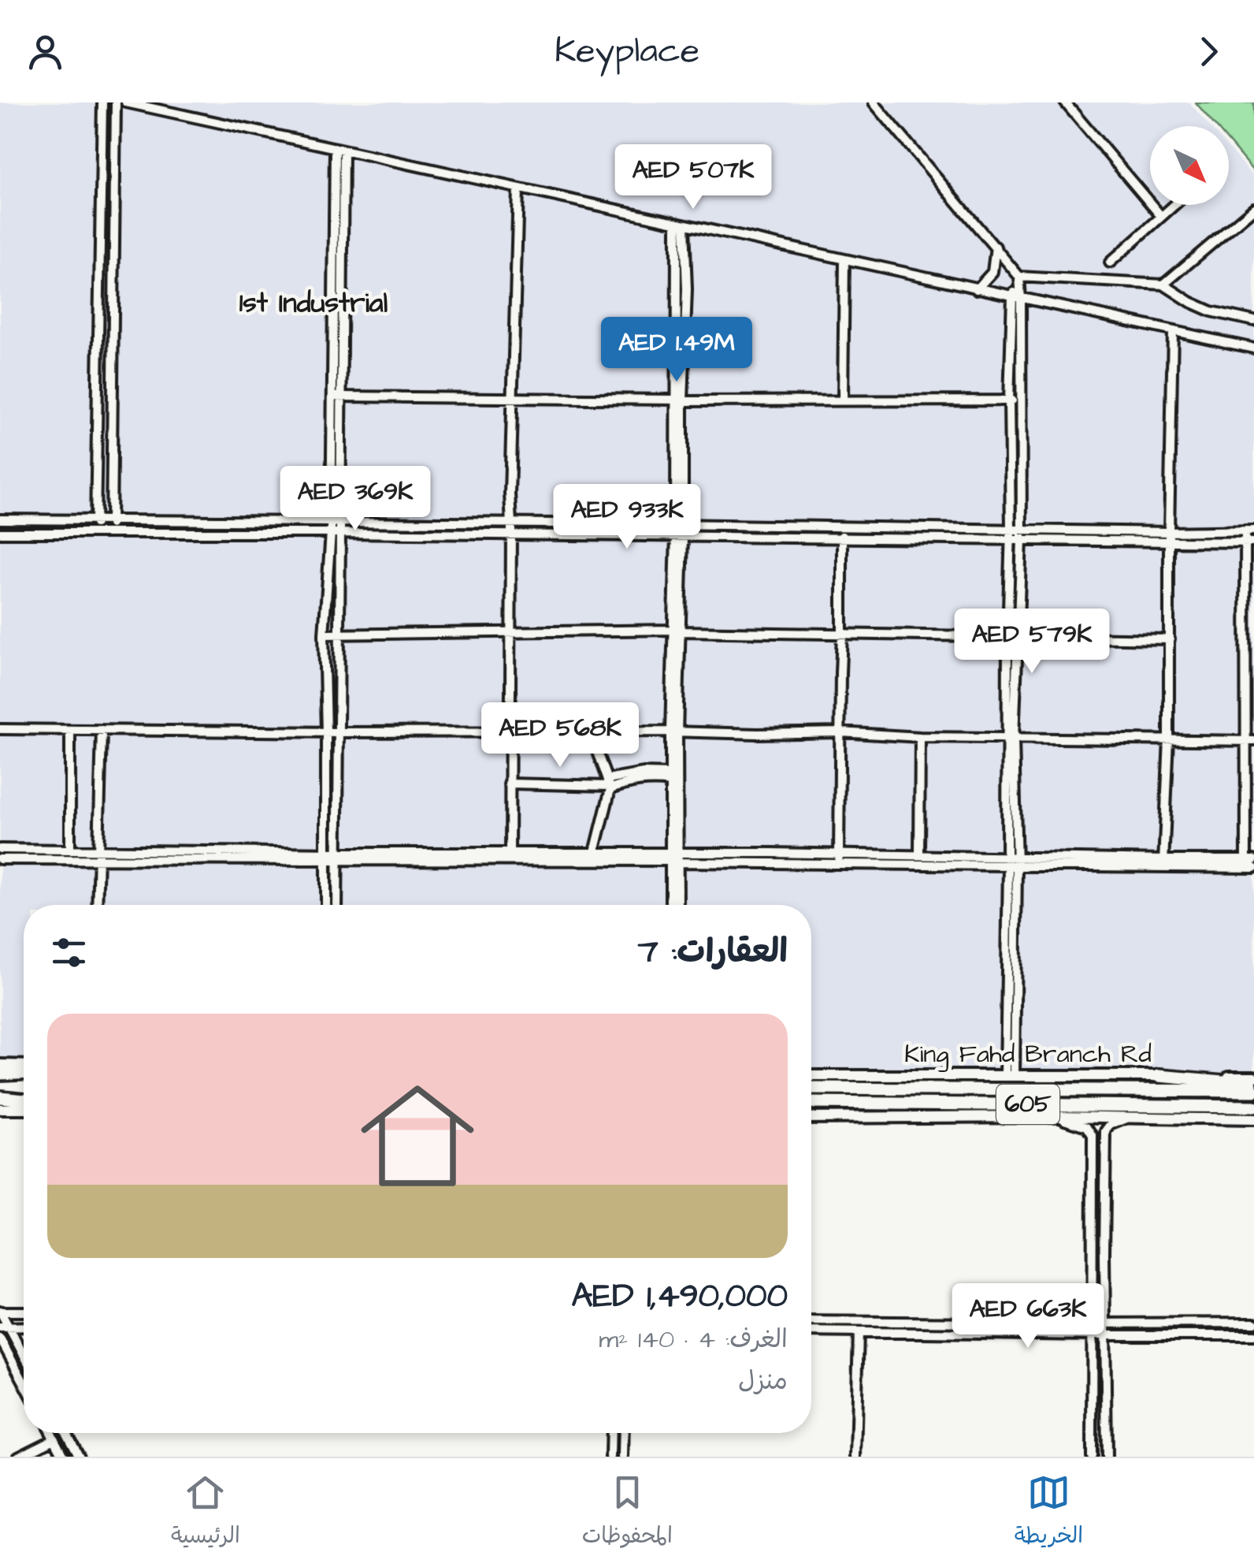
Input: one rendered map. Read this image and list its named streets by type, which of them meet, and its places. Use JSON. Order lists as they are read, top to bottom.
{
  "streets": {
    "highway": ["605"],
    "main road": ["King Fahd Branch Rd"]
  },
  "districts": ["1st Industrial"],
  "north": "bottom right",
  "page": {
    "header": "Keyplace",
    "price": [
      "AED 507K",
      "AED 1.49M",
      "AED 369K",
      "AED 933K",
      "AED 579K",
      "AED 568K",
      "AED 663K"
    ],
    "heading": "العقارات: 7",
    "list": [
      {
        "name": "AED 1,490,000",
        "note": "الغرف: 4 · 140 m² · منزل"
      }
    ],
    "tabs": ["الخريطة", "المحفوظات", "الرئيسية"]
  }
}
